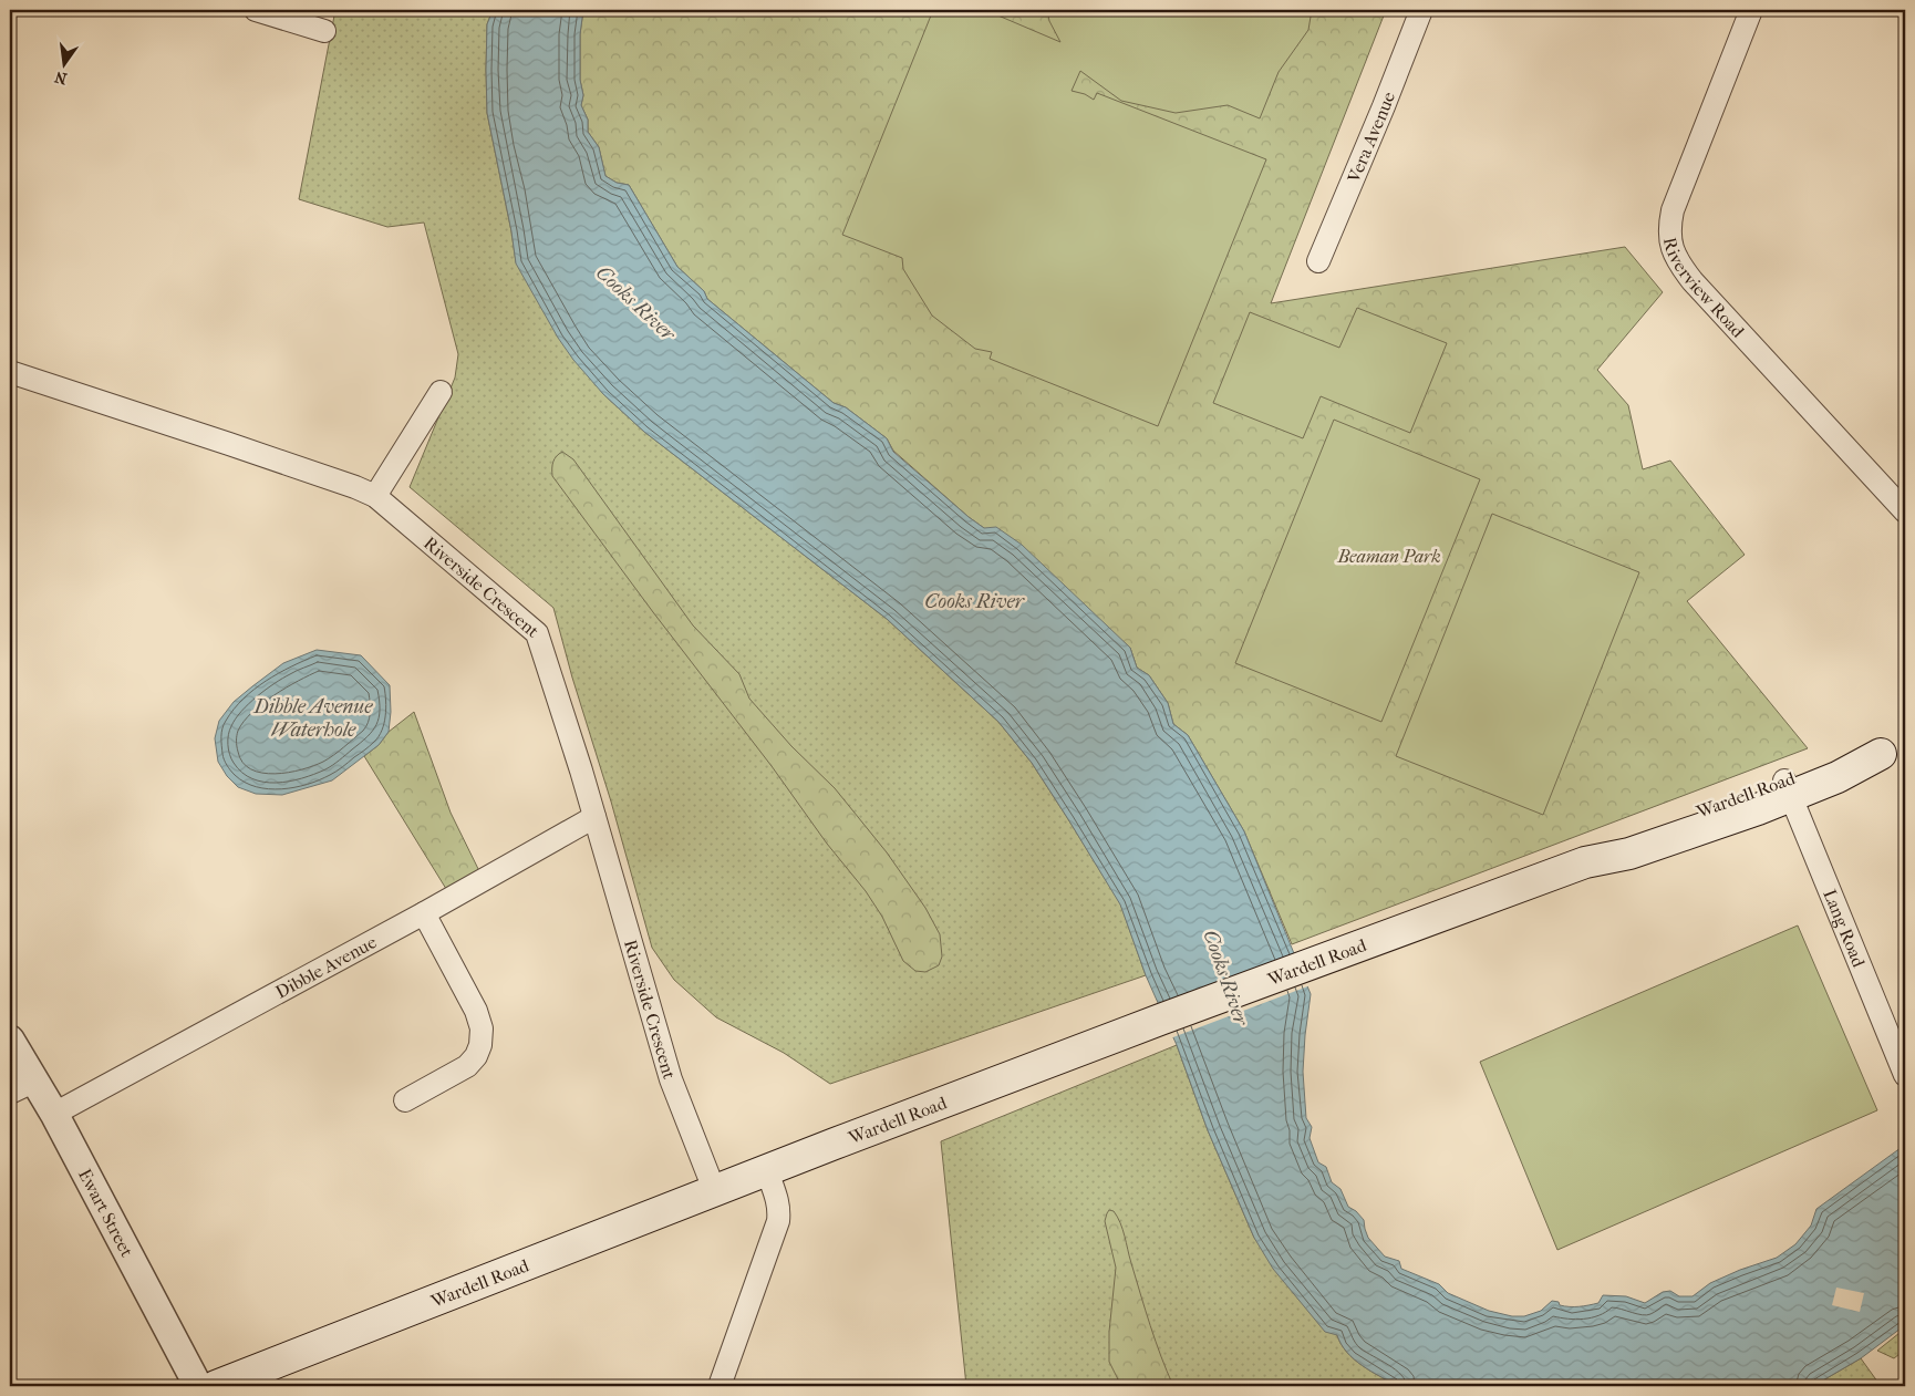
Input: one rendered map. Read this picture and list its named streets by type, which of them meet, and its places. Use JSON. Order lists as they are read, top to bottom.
{
  "streets": {
    "main road": ["Wardell Road"],
    "street": [
      "Vera Avenue",
      "Riverview Road",
      "Riverside Crescent",
      "Lang Road",
      "Dibble Avenue",
      "Ewart Street"
    ]
  },
  "crossings": [
    ["Riverside Crescent", "Wardell Road"],
    ["Riverside Crescent", "Dibble Avenue"],
    ["Wardell Road", "Lang Road"],
    ["Dibble Avenue", "Ewart Street"]
  ],
  "water": ["Cooks River", "Dibble Avenue Waterhole"],
  "parks": ["Beaman Park"],
  "north": "bottom"
}
